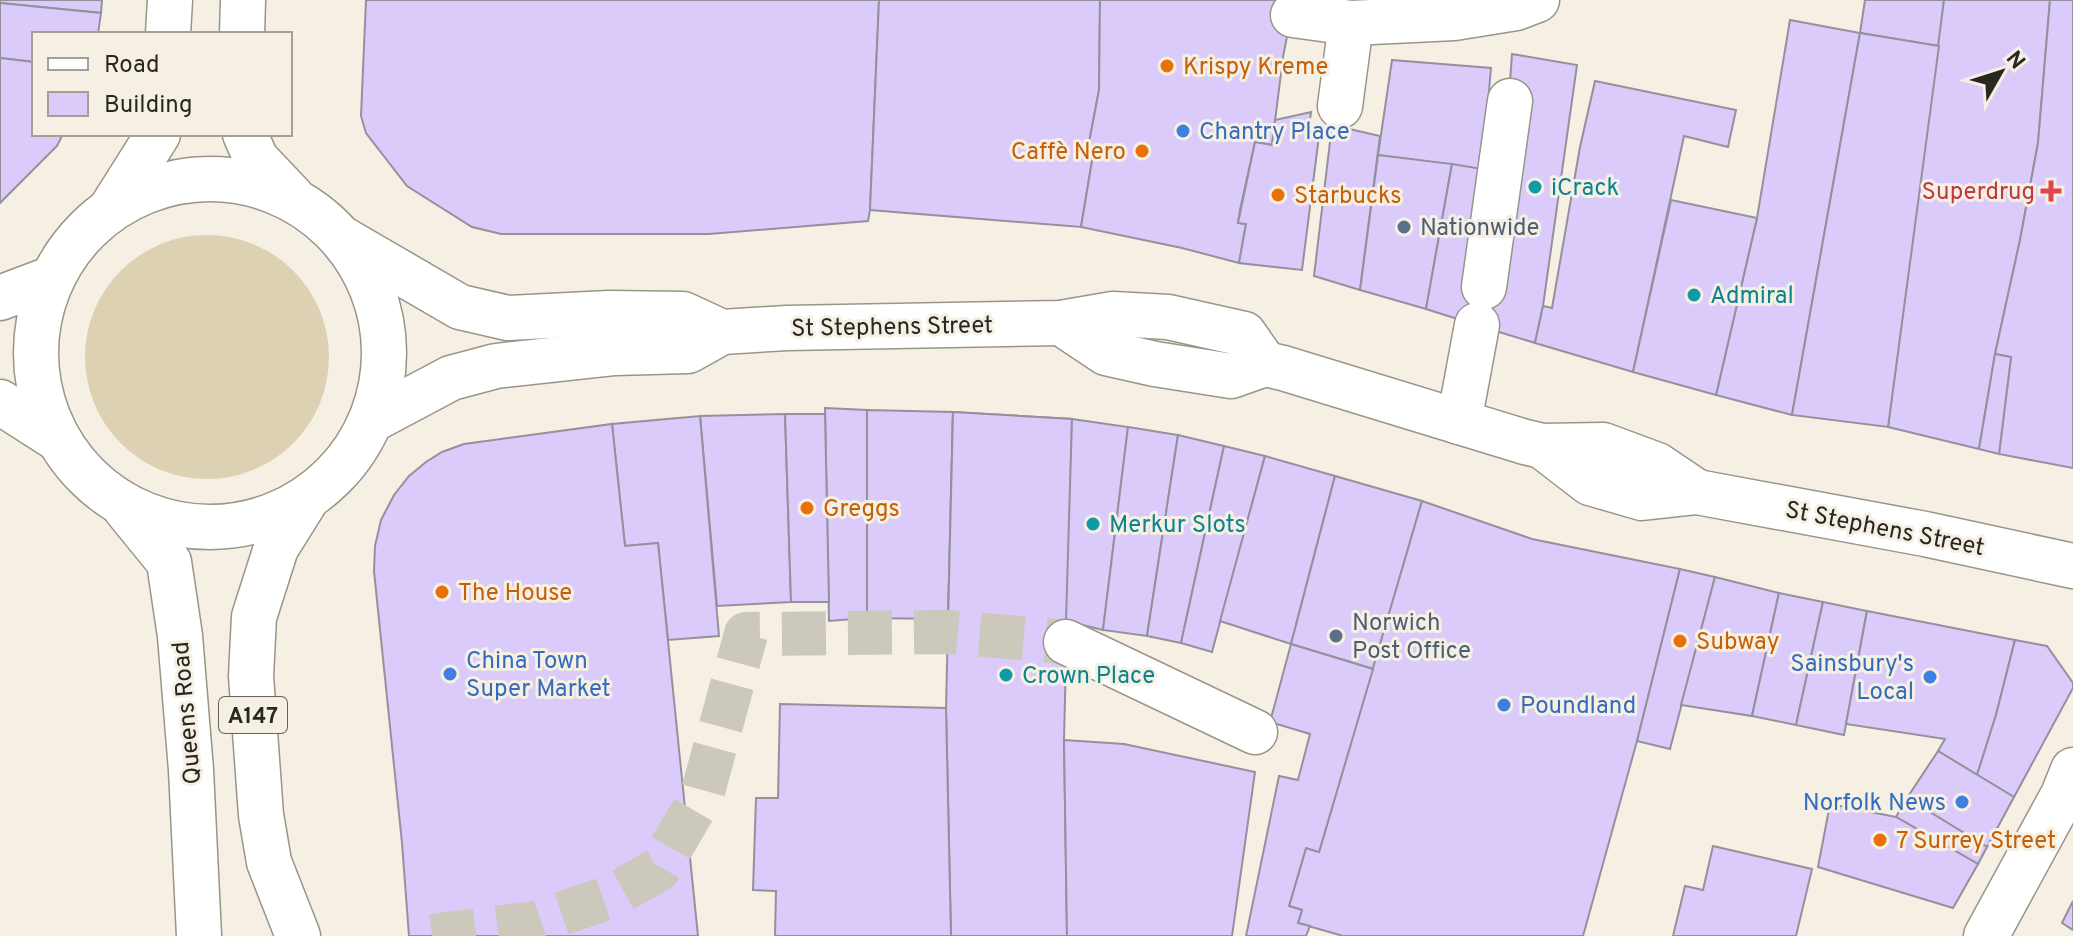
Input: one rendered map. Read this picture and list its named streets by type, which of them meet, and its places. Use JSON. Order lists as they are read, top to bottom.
{
  "streets": {
    "street": ["St Stephens Street", "Queens Road", "A147"]
  },
  "crossings": [
    ["St Stephens Street", "A147"],
    ["Queens Road", "A147"]
  ],
  "places": {
    "other": [
      "Krispy Kreme",
      "Chantry Place",
      "Caffè Nero",
      "iCrack",
      "Starbucks",
      "Nationwide",
      "Admiral",
      "Greggs",
      "Merkur Slots",
      "The House",
      "Norwich Post Office",
      "Subway",
      "China Town Super Market",
      "Crown Place",
      "Sainsbury's Local",
      "Poundland",
      "Norfolk News",
      "7 Surrey Street"
    ],
    "health": ["Superdrug"]
  },
  "legend": ["Road", "Building"],
  "north": "top right"
}
